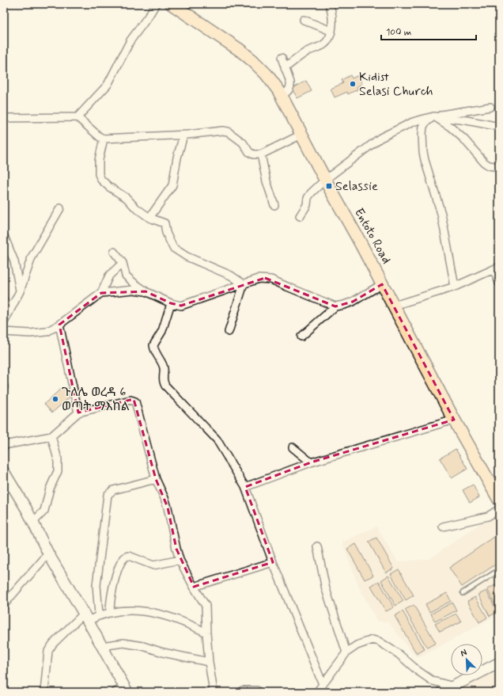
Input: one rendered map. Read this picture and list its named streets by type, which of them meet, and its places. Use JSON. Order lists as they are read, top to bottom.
{
  "streets": {
    "main road": ["Entoto Road"]
  },
  "places": {
    "other": ["Kidist Selasi Church", "ጉለሌ ወረዳ 6 ወጣት ማእከል"],
    "transit": ["Selassie"]
  },
  "scale_bar": "100 m",
  "north": "top left"
}
